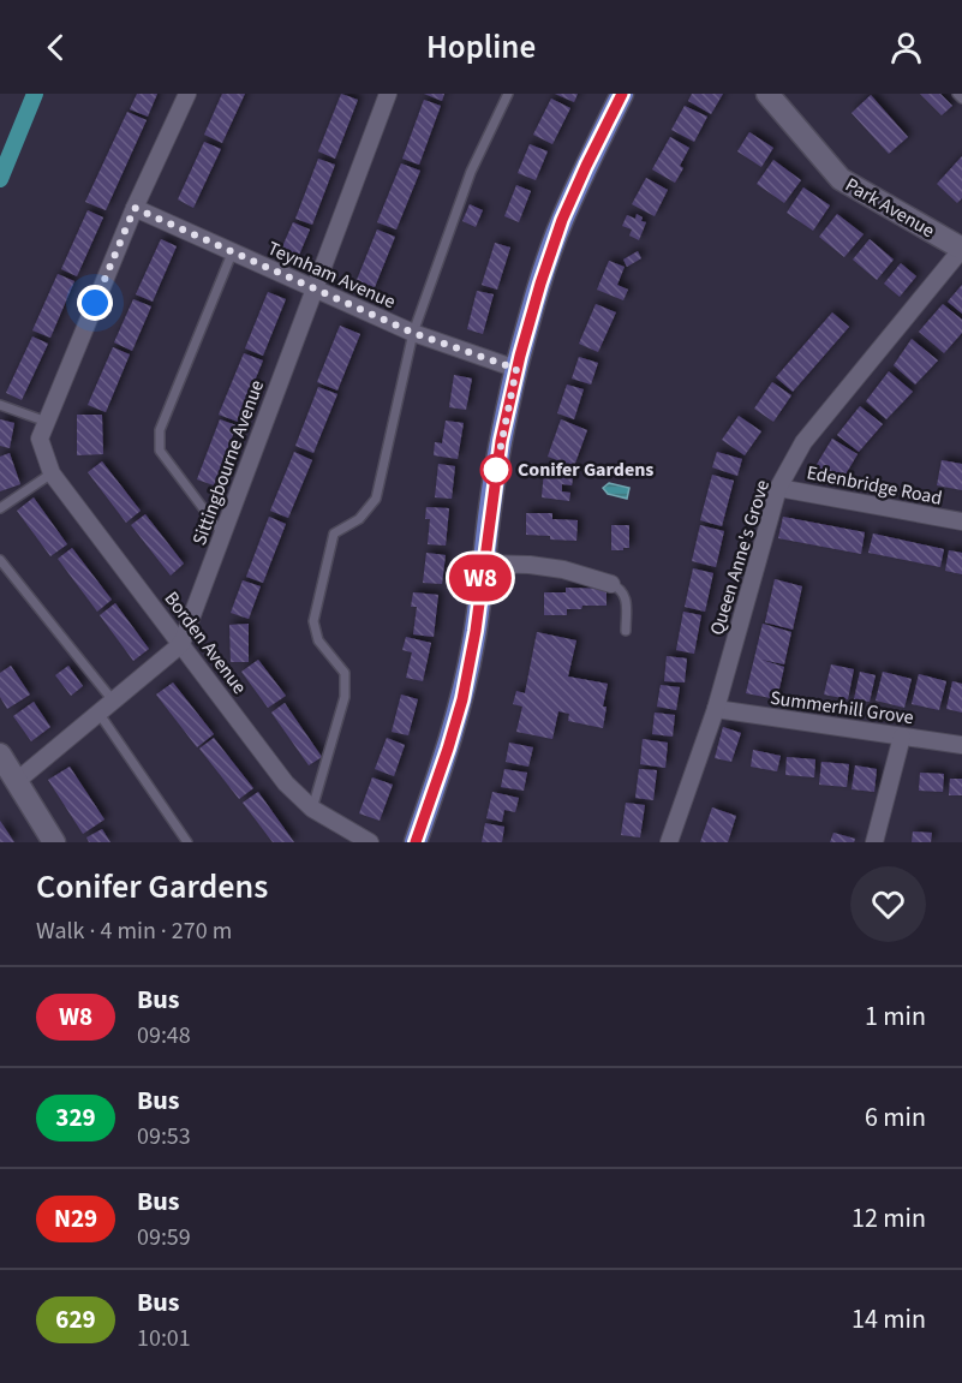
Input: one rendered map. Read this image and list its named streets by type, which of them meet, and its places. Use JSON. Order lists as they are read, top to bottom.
{
  "streets": {
    "street": [
      "Park Avenue",
      "Teynham Avenue",
      "Sittingbourne Avenue",
      "Edenbridge Road",
      "Queen Anne's Grove",
      "Borden Avenue",
      "Summerhill Grove"
    ]
  },
  "crossings": [
    ["Park Avenue", "Queen Anne's Grove"],
    ["Teynham Avenue", "Sittingbourne Avenue"],
    ["Sittingbourne Avenue", "Borden Avenue"],
    ["Edenbridge Road", "Queen Anne's Grove"],
    ["Queen Anne's Grove", "Summerhill Grove"]
  ],
  "places": ["Conifer Gardens"],
  "lines": ["bus line W8"],
  "page": {
    "header": "Hopline",
    "on_map": "W8",
    "heading": ["Conifer Gardens", "Walk · 4 min · 270 m"],
    "list": [
      {
        "mark": "W8",
        "name": "Bus",
        "note": "09:48",
        "value": "1 min"
      },
      {
        "mark": "329",
        "name": "Bus",
        "note": "09:53",
        "value": "6 min"
      },
      {
        "mark": "N29",
        "name": "Bus",
        "note": "09:59",
        "value": "12 min"
      },
      {
        "mark": "629",
        "name": "Bus",
        "note": "10:01",
        "value": "14 min"
      }
    ]
  }
}
